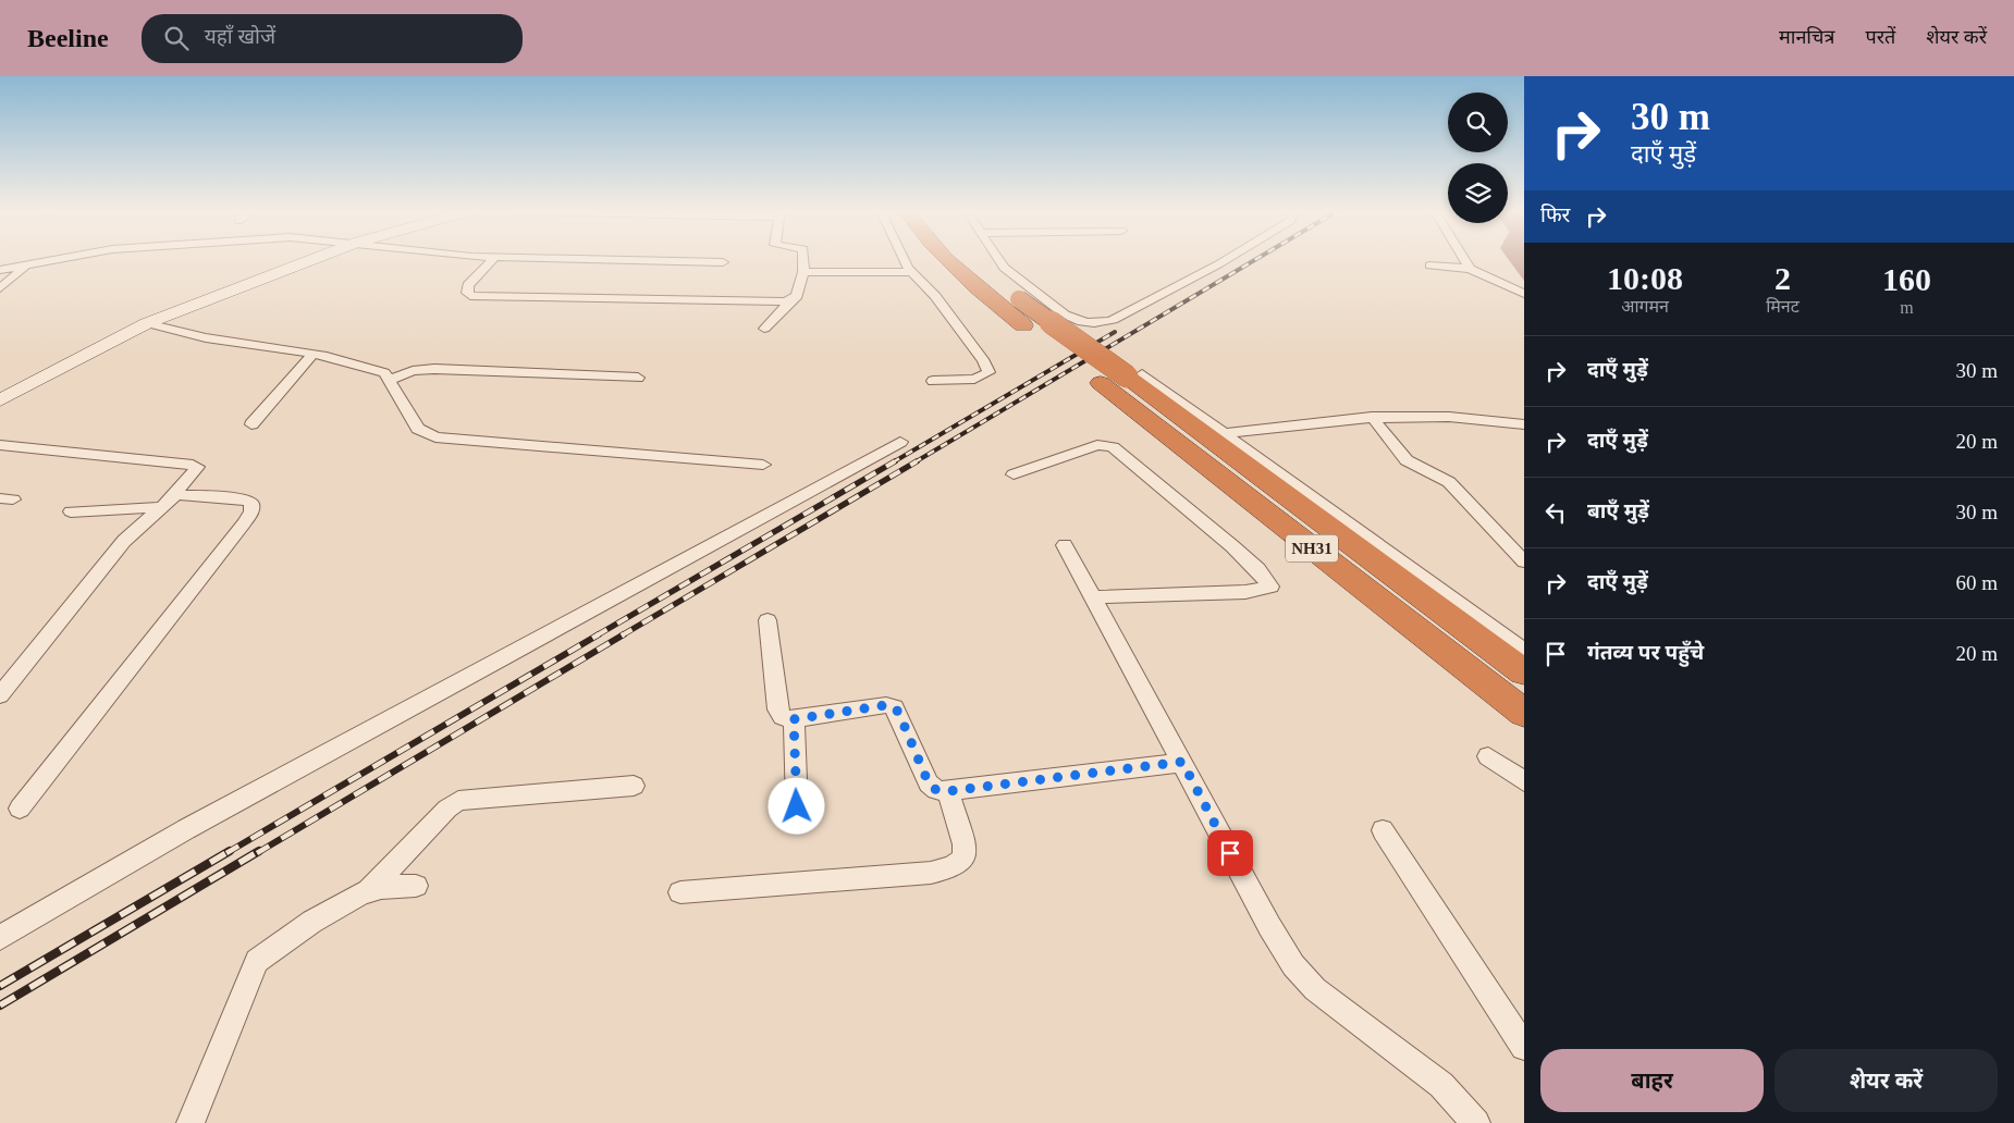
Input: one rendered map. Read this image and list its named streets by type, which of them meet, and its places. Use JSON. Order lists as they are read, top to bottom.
{
  "streets": {
    "highway": ["NH31"]
  },
  "page": {
    "header": "Beeline",
    "search": "यहाँ खोजें",
    "nav": ["मानचित्र", "परतें", "शेयर करें"],
    "turn": ["30 m", "दाएँ मुड़ें"],
    "then": "फिर",
    "eta": [
      "10:08",
      "आगमन",
      "2",
      "मिनट",
      "160",
      "m"
    ],
    "list": [
      {
        "name": "दाएँ मुड़ें",
        "value": "30 m"
      },
      {
        "name": "दाएँ मुड़ें",
        "value": "20 m"
      },
      {
        "name": "बाएँ मुड़ें",
        "value": "30 m"
      },
      {
        "name": "दाएँ मुड़ें",
        "value": "60 m"
      },
      {
        "name": "गंतव्य पर पहुँचे",
        "value": "20 m"
      }
    ],
    "buttons": ["बाहर", "शेयर करें"]
  }
}
